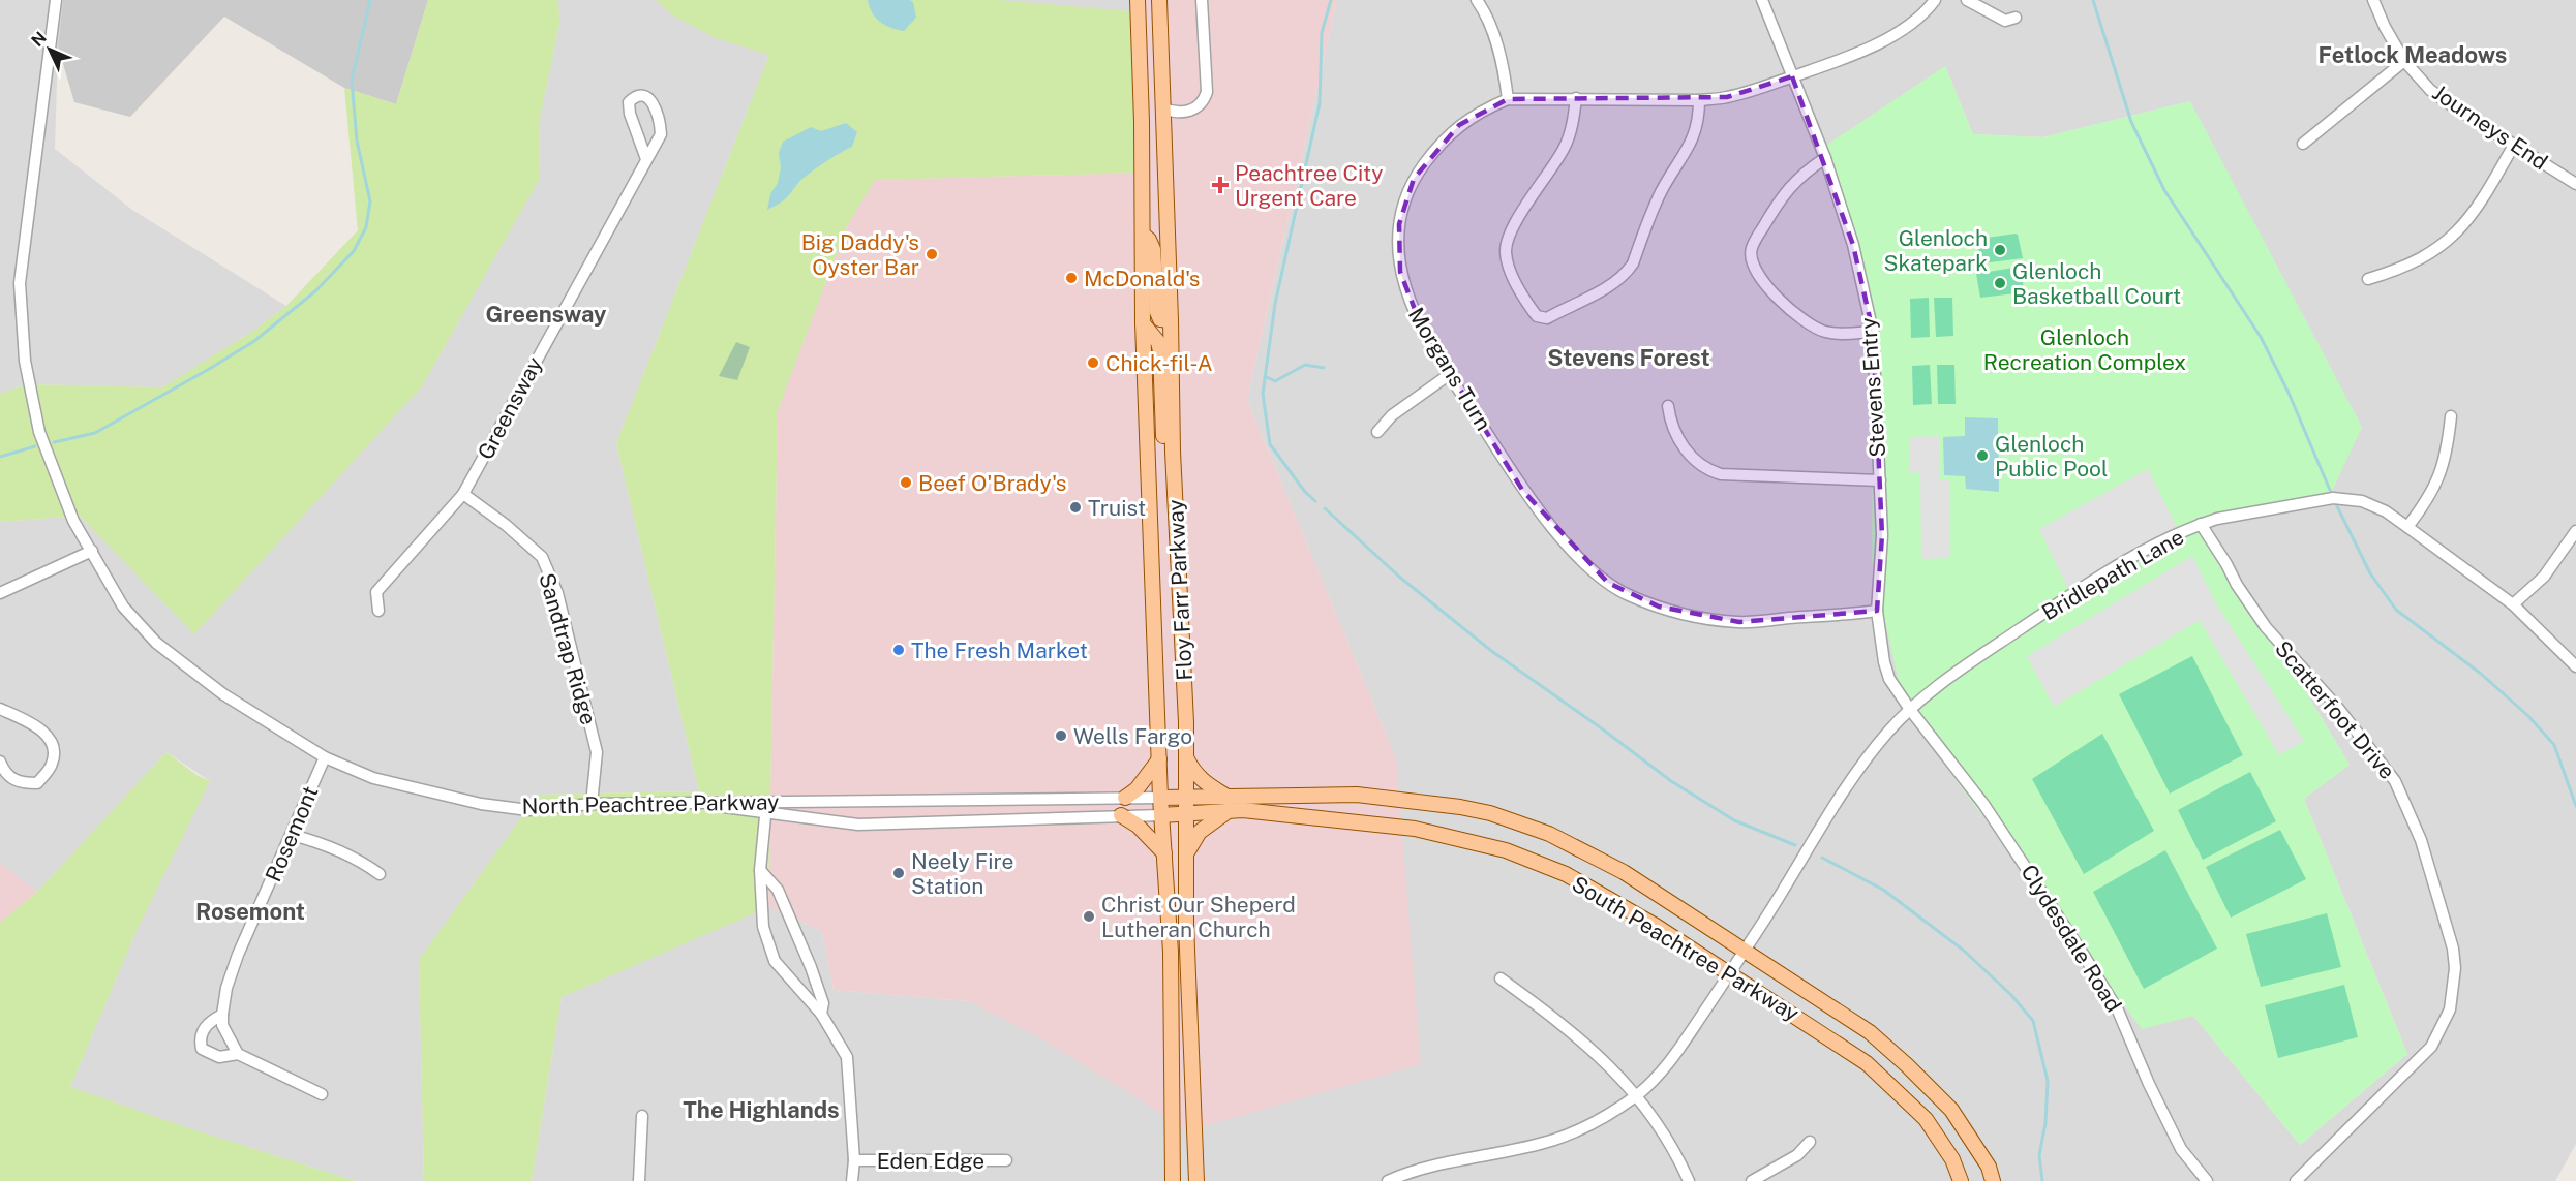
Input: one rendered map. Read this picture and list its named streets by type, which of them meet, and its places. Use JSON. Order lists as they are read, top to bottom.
{
  "streets": {
    "main road": ["Floy Farr Parkway", "South Peachtree Parkway"],
    "street": [
      "Journeys End",
      "Morgans Turn",
      "Stevens Entry",
      "Greensway",
      "Bridlepath Lane",
      "Sandtrap Ridge",
      "Scatterfoot Drive",
      "North Peachtree Parkway",
      "Rosemont",
      "Clydesdale Road",
      "Eden Edge"
    ]
  },
  "crossings": [
    ["Morgans Turn", "Stevens Entry"],
    ["Stevens Entry", "Bridlepath Lane"],
    ["Stevens Entry", "Clydesdale Road"],
    ["Greensway", "Sandtrap Ridge"],
    ["Bridlepath Lane", "Scatterfoot Drive"],
    ["Bridlepath Lane", "Clydesdale Road"],
    ["Bridlepath Lane", "South Peachtree Parkway"],
    ["Floy Farr Parkway", "North Peachtree Parkway"],
    ["Floy Farr Parkway", "South Peachtree Parkway"],
    ["Sandtrap Ridge", "North Peachtree Parkway"],
    ["North Peachtree Parkway", "Rosemont"],
    ["North Peachtree Parkway", "South Peachtree Parkway"]
  ],
  "districts": [
    "Fetlock Meadows",
    "Greensway",
    "Stevens Forest",
    "Rosemont",
    "The Highlands"
  ],
  "parks": ["Glenloch Recreation Complex"],
  "places": {
    "health": ["Peachtree City Urgent Care"],
    "other": [
      "Glenloch Skatepark",
      "Big Daddy's Oyster Bar",
      "McDonald's",
      "Glenloch Basketball Court",
      "Chick-fil-A",
      "Glenloch Public Pool",
      "Beef O'Brady's",
      "Truist",
      "The Fresh Market",
      "Wells Fargo",
      "Neely Fire Station",
      "Christ Our Sheperd Lutheran Church"
    ]
  },
  "north": "top left"
}
